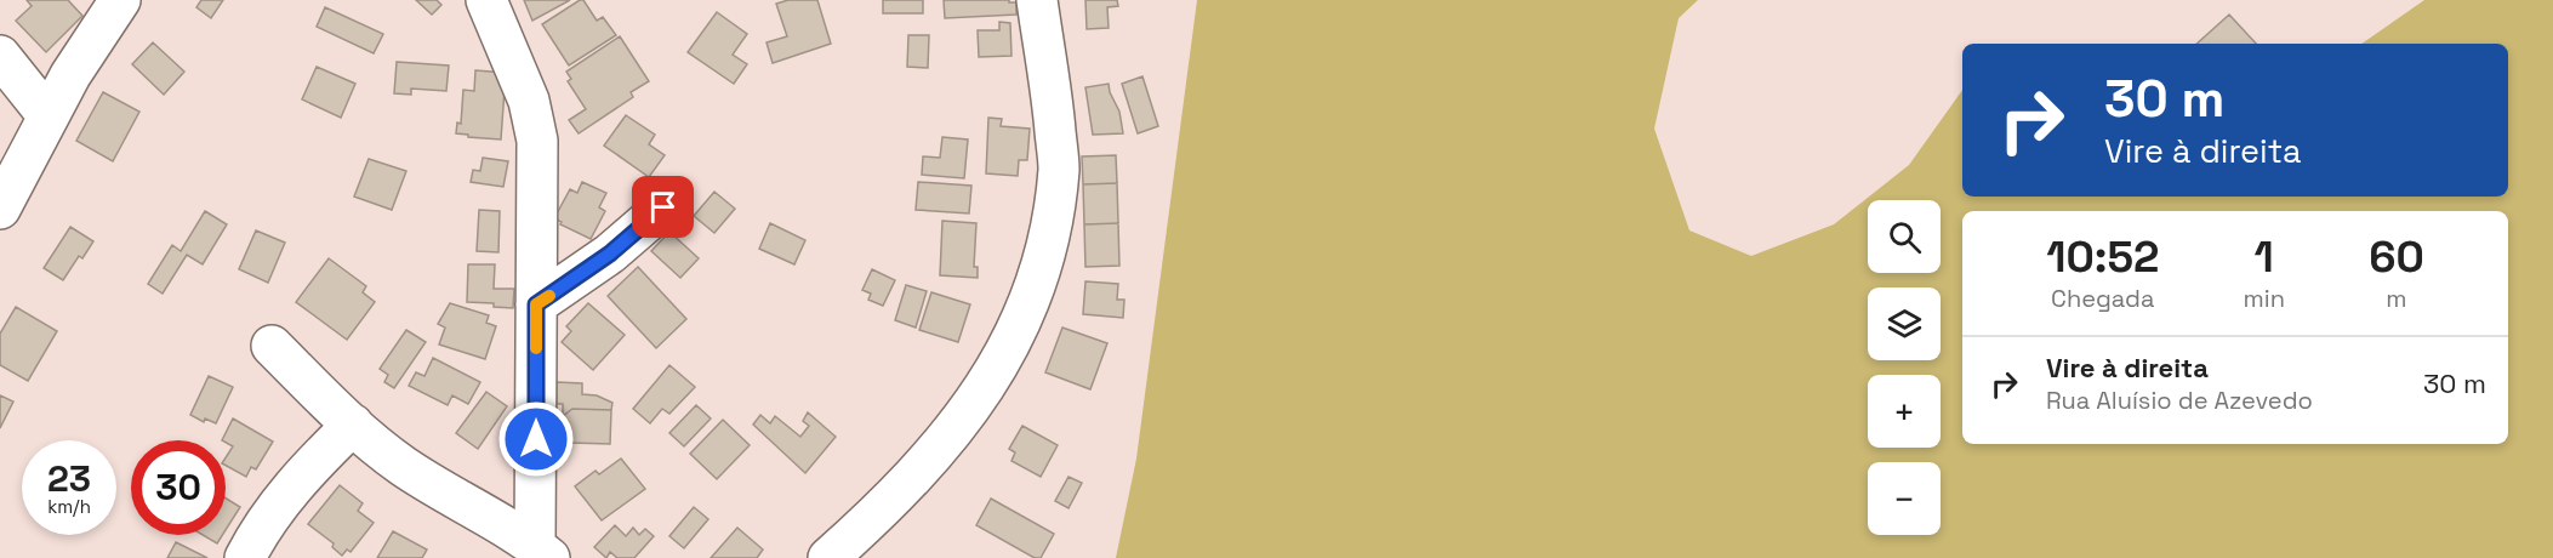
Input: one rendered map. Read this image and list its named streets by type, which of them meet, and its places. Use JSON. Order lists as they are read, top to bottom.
{
  "page": {
    "turn": ["30 m", "Vire à direita"],
    "map_buttons": ["+", "−"],
    "eta": [
      "10:52",
      "Chegada",
      "1",
      "min",
      "60",
      "m"
    ],
    "list": [
      {
        "name": "Vire à direita",
        "note": "Rua Aluísio de Azevedo",
        "value": "30 m"
      }
    ],
    "speed": "23 km/h",
    "limit": "30"
  }
}
